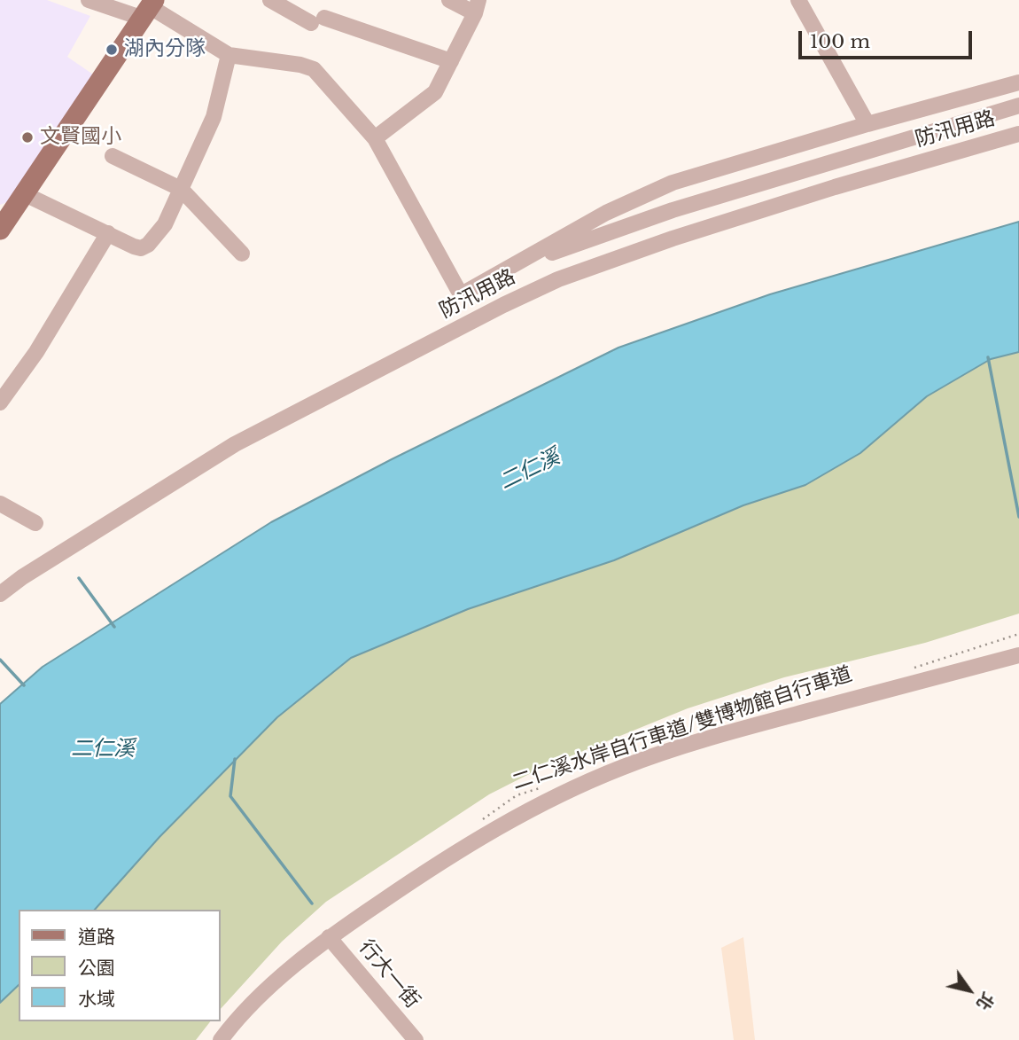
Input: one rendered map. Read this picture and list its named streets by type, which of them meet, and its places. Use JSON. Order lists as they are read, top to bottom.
{
  "streets": {
    "street": ["防汛用路", "行大一街"],
    "path": ["二仁溪水岸自行車道/雙博物館自行車道"]
  },
  "water": ["二仁溪"],
  "places": ["湖內分隊", "文賢國小"],
  "legend": ["道路", "公園", "水域"],
  "scale_bar": "100 m",
  "north": "bottom right"
}
